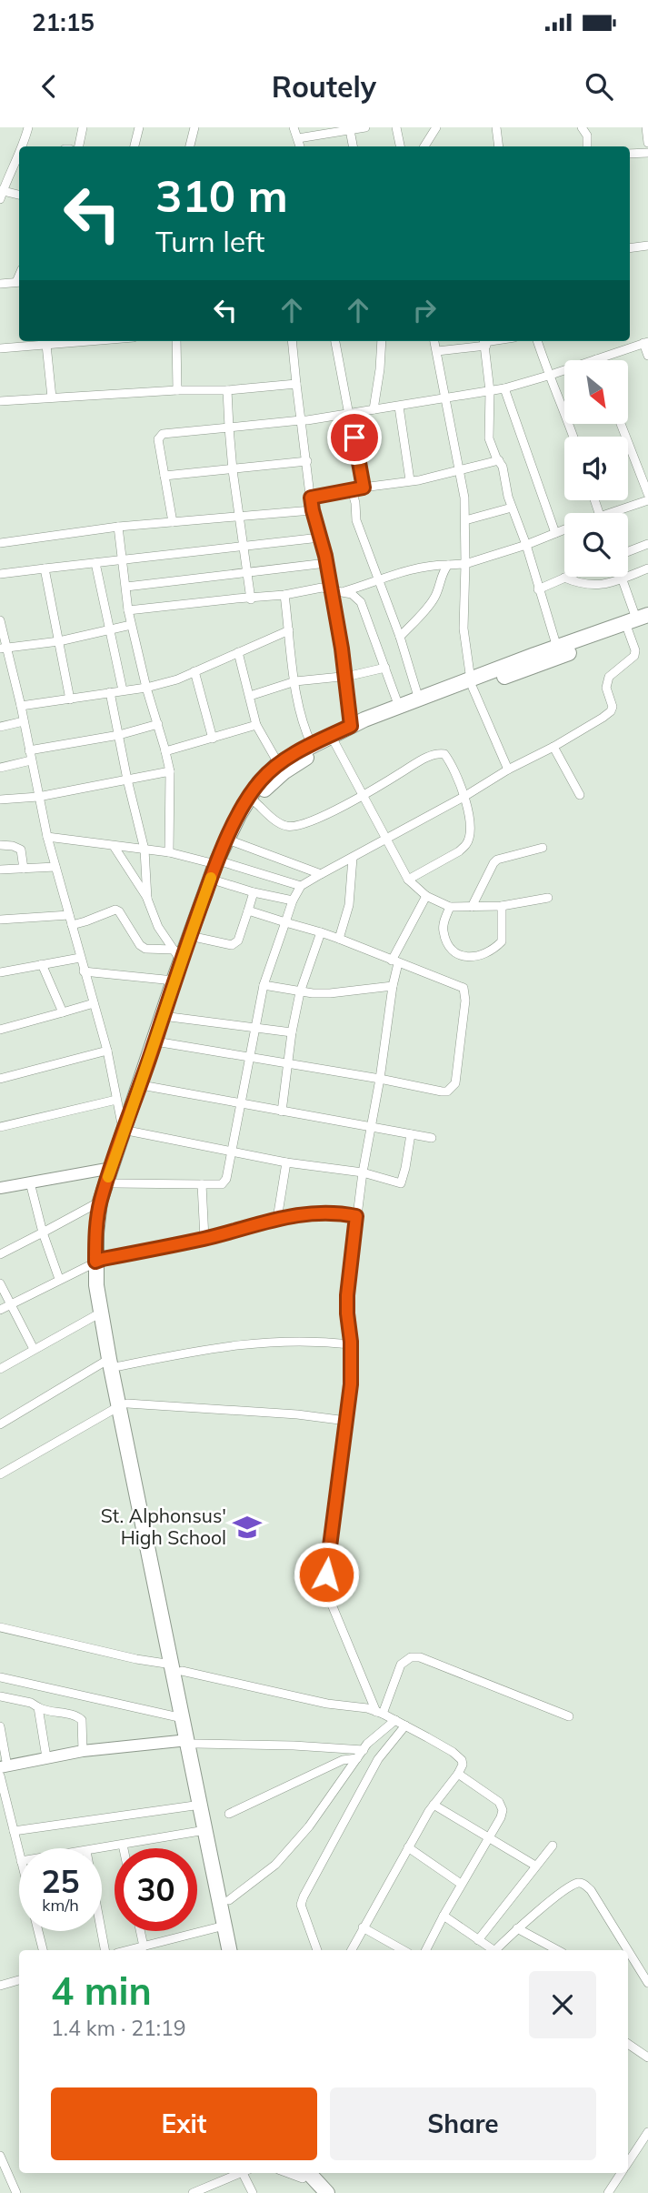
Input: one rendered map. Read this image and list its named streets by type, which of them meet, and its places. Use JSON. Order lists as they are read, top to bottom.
{
  "places": {
    "school or university": ["St. Alphonsus' High School"]
  },
  "north": "bottom right",
  "page": {
    "status": "21:15",
    "header": "Routely",
    "turn": ["310 m", "Turn left"],
    "speed": "25 km/h",
    "limit": "30",
    "heading": ["4 min", "1.4 km · 21:19"],
    "buttons": ["Exit", "Share"]
  }
}
